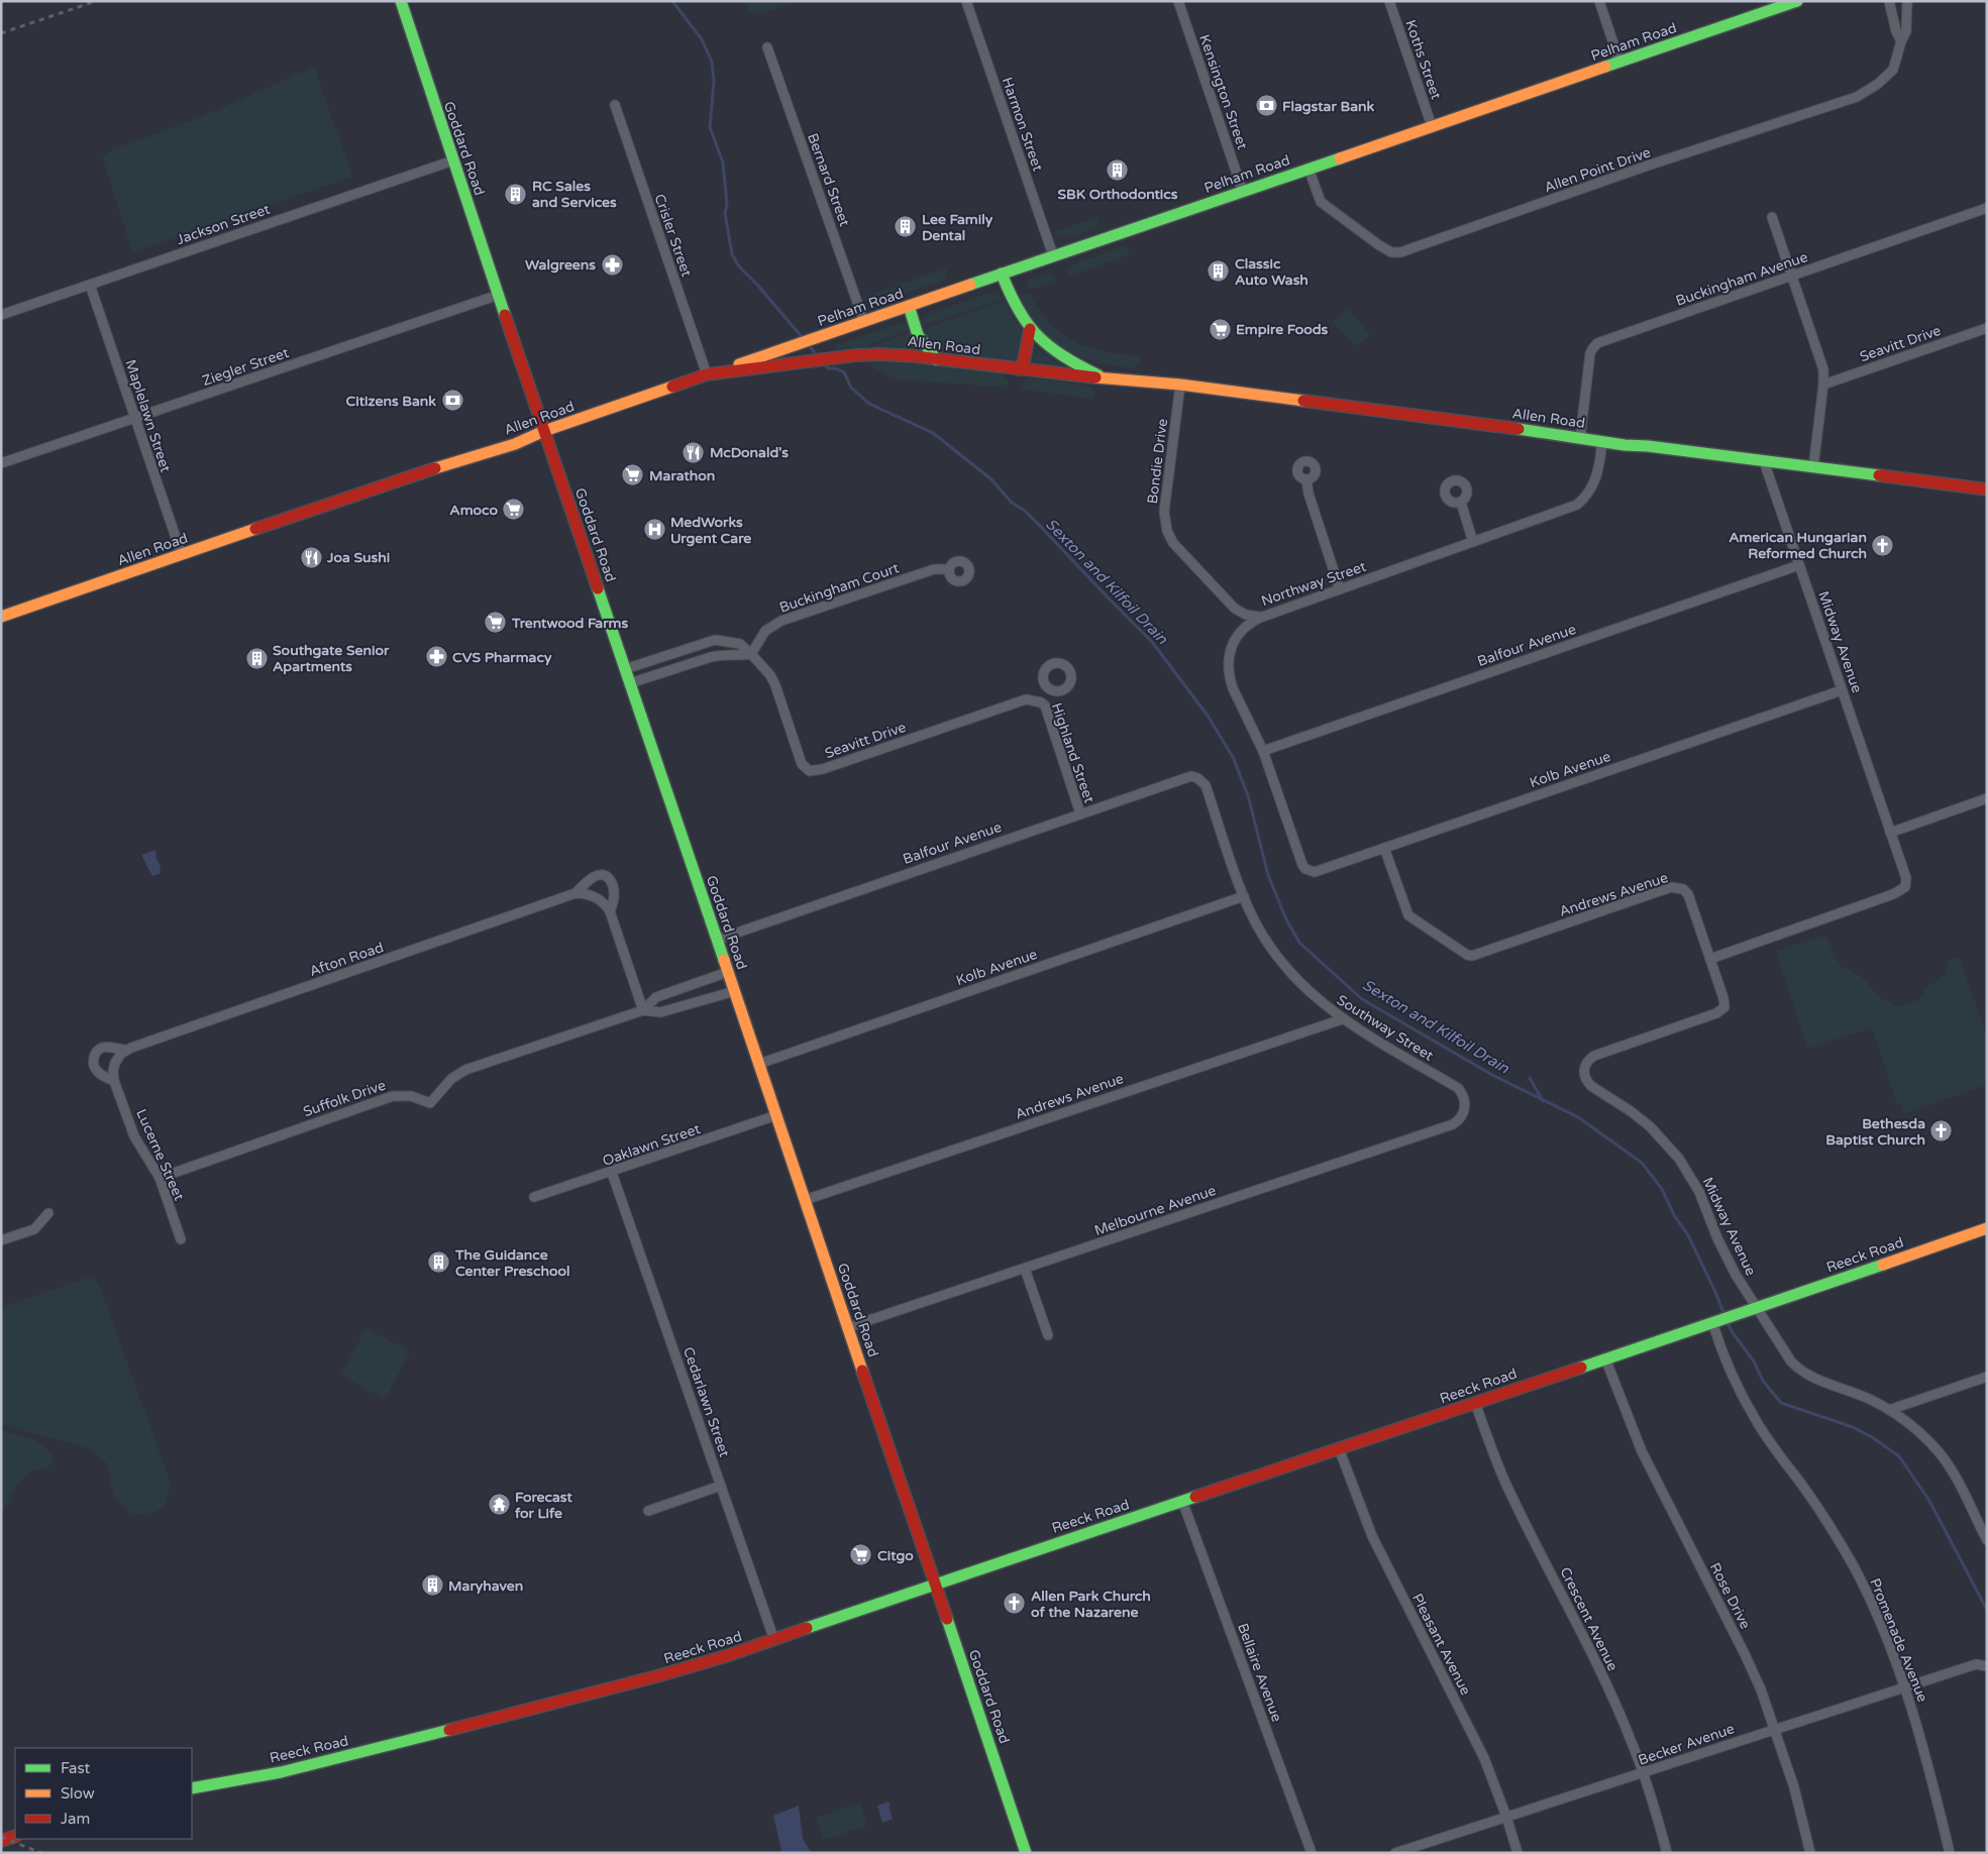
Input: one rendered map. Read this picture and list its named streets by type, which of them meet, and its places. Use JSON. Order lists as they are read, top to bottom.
{
  "streets": {
    "main road": [
      "Pelham Road",
      "Goddard Road",
      "Allen Road",
      "Reeck Road"
    ],
    "street": [
      "Koths Street",
      "Kensington Street",
      "Harmon Street",
      "Allen Point Drive",
      "Bernard Street",
      "Jackson Street",
      "Crisler Street",
      "Buckingham Avenue",
      "Seavitt Drive",
      "Ziegler Street",
      "Maplelawn Street",
      "Bondie Drive",
      "Northway Street",
      "Buckingham Court",
      "Midway Avenue",
      "Balfour Avenue",
      "Highland Street",
      "Kolb Avenue",
      "Andrews Avenue",
      "Afton Road",
      "Southway Street",
      "Suffolk Drive",
      "Oaklawn Street",
      "Lucerne Street",
      "Melbourne Avenue",
      "Cedarlawn Street",
      "Rose Drive",
      "Crescent Avenue",
      "Promenade Avenue",
      "Pleasant Avenue",
      "Bellaire Avenue",
      "Becker Avenue"
    ]
  },
  "crossings": [
    ["Pelham Road", "Koths Street"],
    ["Pelham Road", "Kensington Street"],
    ["Pelham Road", "Harmon Street"],
    ["Pelham Road", "Allen Point Drive"],
    ["Pelham Road", "Bernard Street"],
    ["Pelham Road", "Crisler Street"],
    ["Pelham Road", "Allen Road"],
    ["Goddard Road", "Jackson Street"],
    ["Goddard Road", "Allen Road"],
    ["Goddard Road", "Ziegler Street"],
    ["Goddard Road", "Balfour Avenue"],
    ["Goddard Road", "Kolb Avenue"],
    ["Goddard Road", "Andrews Avenue"],
    ["Goddard Road", "Suffolk Drive"],
    ["Goddard Road", "Oaklawn Street"],
    ["Goddard Road", "Melbourne Avenue"],
    ["Goddard Road", "Reeck Road"],
    ["Jackson Street", "Maplelawn Street"],
    ["Crisler Street", "Allen Road"],
    ["Buckingham Avenue", "Allen Road"],
    ["Seavitt Drive", "Buckingham Court"],
    ["Seavitt Drive", "Highland Street"],
    ["Allen Road", "Maplelawn Street"],
    ["Allen Road", "Bondie Drive"],
    ["Allen Road", "Northway Street"],
    ["Allen Road", "Midway Avenue"],
    ["Ziegler Street", "Maplelawn Street"],
    ["Bondie Drive", "Northway Street"],
    ["Northway Street", "Balfour Avenue"],
    ["Northway Street", "Kolb Avenue"],
    ["Midway Avenue", "Balfour Avenue"],
    ["Midway Avenue", "Kolb Avenue"],
    ["Midway Avenue", "Andrews Avenue"],
    ["Midway Avenue", "Reeck Road"],
    ["Balfour Avenue", "Highland Street"],
    ["Balfour Avenue", "Southway Street"],
    ["Kolb Avenue", "Andrews Avenue"],
    ["Kolb Avenue", "Southway Street"],
    ["Andrews Avenue", "Southway Street"],
    ["Afton Road", "Lucerne Street"],
    ["Southway Street", "Melbourne Avenue"],
    ["Suffolk Drive", "Lucerne Street"],
    ["Oaklawn Street", "Cedarlawn Street"],
    ["Reeck Road", "Cedarlawn Street"],
    ["Reeck Road", "Rose Drive"],
    ["Reeck Road", "Crescent Avenue"],
    ["Reeck Road", "Promenade Avenue"],
    ["Reeck Road", "Pleasant Avenue"],
    ["Reeck Road", "Bellaire Avenue"],
    ["Rose Drive", "Becker Avenue"],
    ["Crescent Avenue", "Becker Avenue"],
    ["Promenade Avenue", "Becker Avenue"],
    ["Pleasant Avenue", "Becker Avenue"]
  ],
  "water": ["Sexton and Kilfoil Drain"],
  "places": {
    "bank": ["Flagstar Bank", "Citizens Bank"],
    "building": [
      "SBK Orthodontics",
      "RC Sales and Services",
      "Lee Family Dental",
      "Classic Auto Wash",
      "Southgate Senior Apartments",
      "The Guidance Center Preschool",
      "Maryhaven"
    ],
    "pharmacy": ["Walgreens", "CVS Pharmacy"],
    "supermarket": [
      "Empire Foods",
      "Marathon",
      "Amoco",
      "Trentwood Farms",
      "Citgo"
    ],
    "restaurant": ["McDonald's", "Joa Sushi"],
    "hospital": ["MedWorks Urgent Care"],
    "church": ["American Hungarian Reformed Church", "Bethesda Baptist Church", "Allen Park Church of the Nazarene"],
    "temple": ["Forecast for Life"]
  },
  "legend": ["Fast", "Slow", "Jam"]
}
